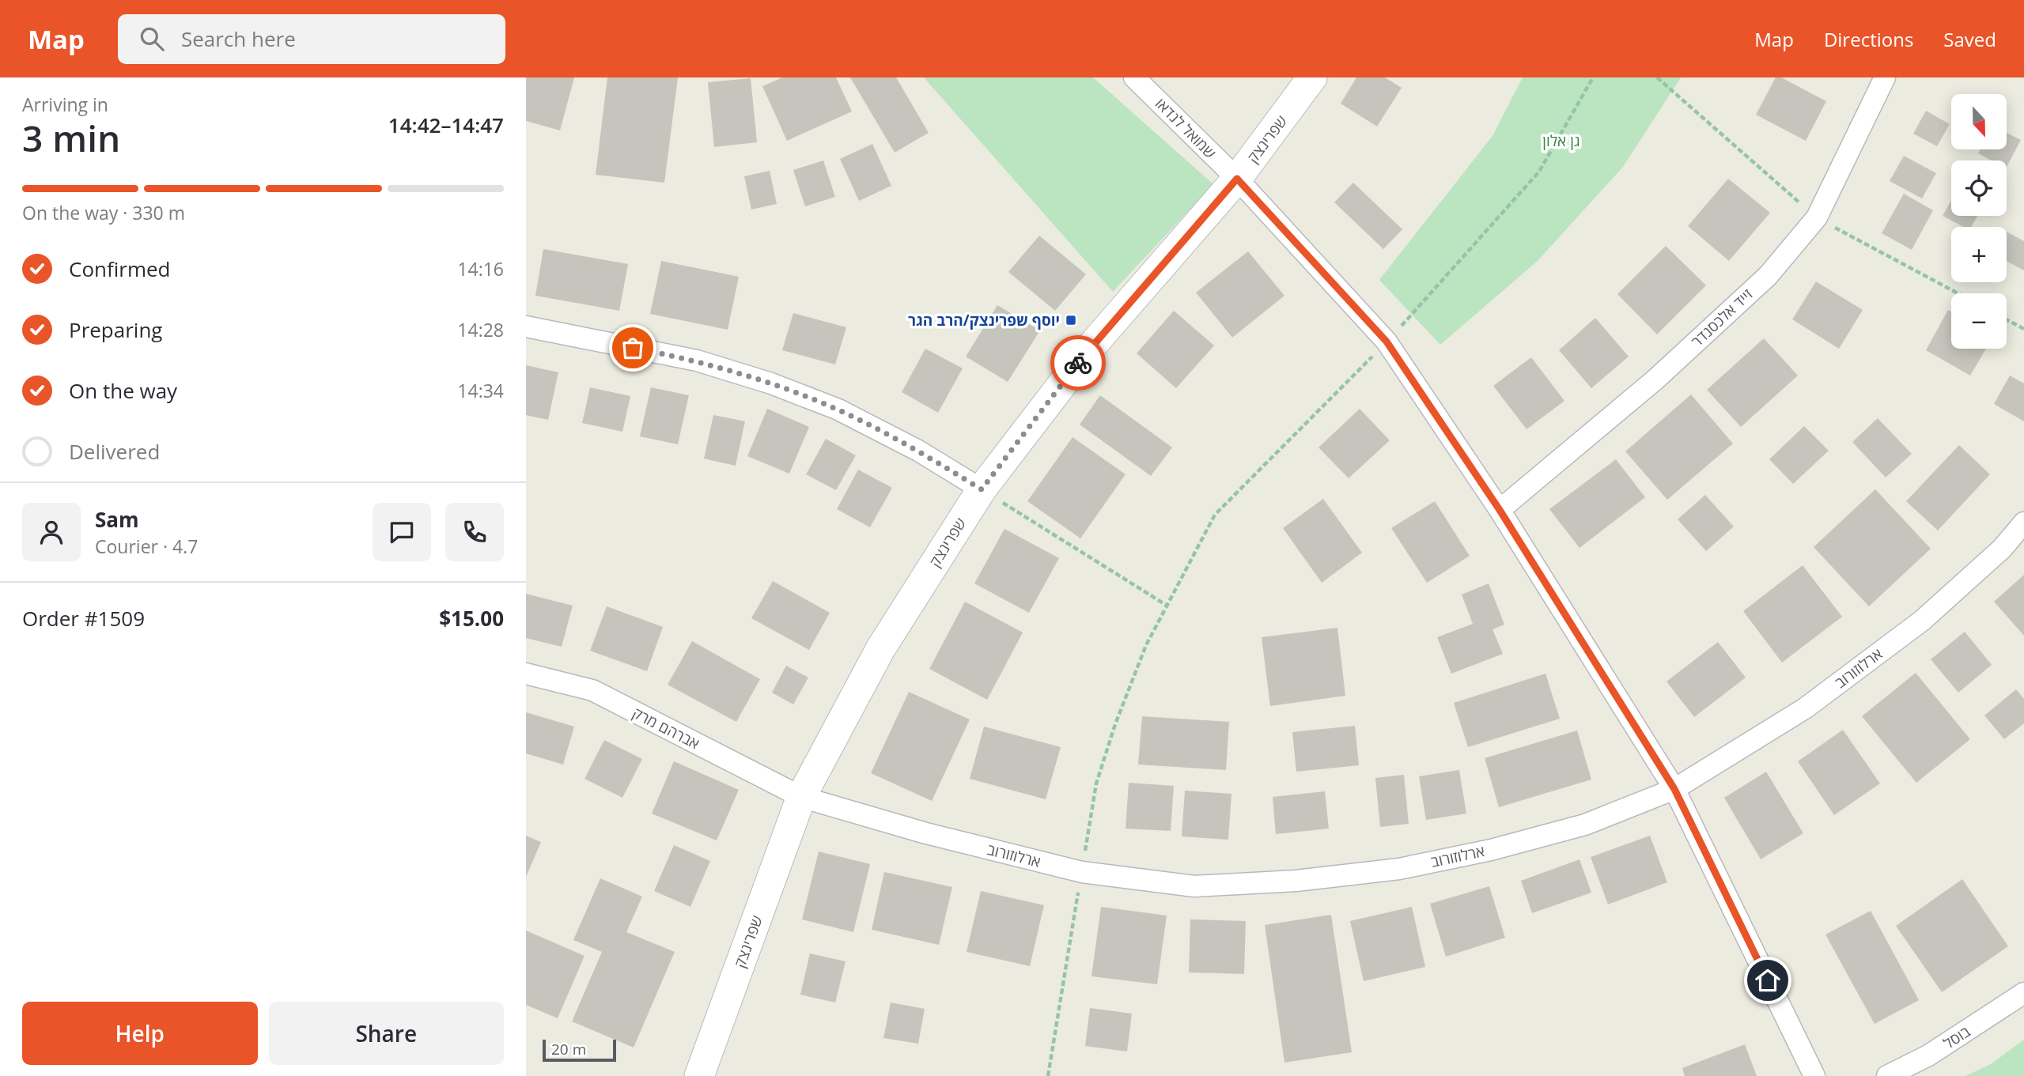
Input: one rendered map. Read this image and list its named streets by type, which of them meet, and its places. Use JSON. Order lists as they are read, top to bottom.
{
  "streets": {
    "street": [
      "שמואל לנדאו",
      "שפרינצק",
      "זייד אלכסנדר",
      "ארלוזורוב",
      "אברהם מרק",
      "בוסל"
    ]
  },
  "crossings": [
    ["שמואל לנדאו", "שפרינצק"],
    ["שמואל לנדאו", "זייד אלכסנדר"],
    ["שמואל לנדאו", "ארלוזורוב"],
    ["שפרינצק", "ארלוזורוב"],
    ["שפרינצק", "אברהם מרק"],
    ["ארלוזורוב", "אברהם מרק"]
  ],
  "parks": ["גן אלון"],
  "places": {
    "transit": ["יוסף שפרינצק/הרב הגר"]
  },
  "scale_bar": "20 m",
  "north": "bottom",
  "page": {
    "header": "Map",
    "search": "Search here",
    "nav": ["Map", "Directions", "Saved"],
    "heading": ["3 min", "Arriving in", "14:42–14:47"],
    "panel": [
      "Sam",
      "Courier · 4.7",
      "Order #1509",
      "$15.00"
    ],
    "map_buttons": ["+", "−"],
    "bar": "On the way · 330 m",
    "list": [
      ["Confirmed", "14:16"],
      ["Preparing", "14:28"],
      ["On the way", "14:34"],
      "Delivered"
    ],
    "buttons": ["Help", "Share"],
    "scale": "20 m"
  }
}
